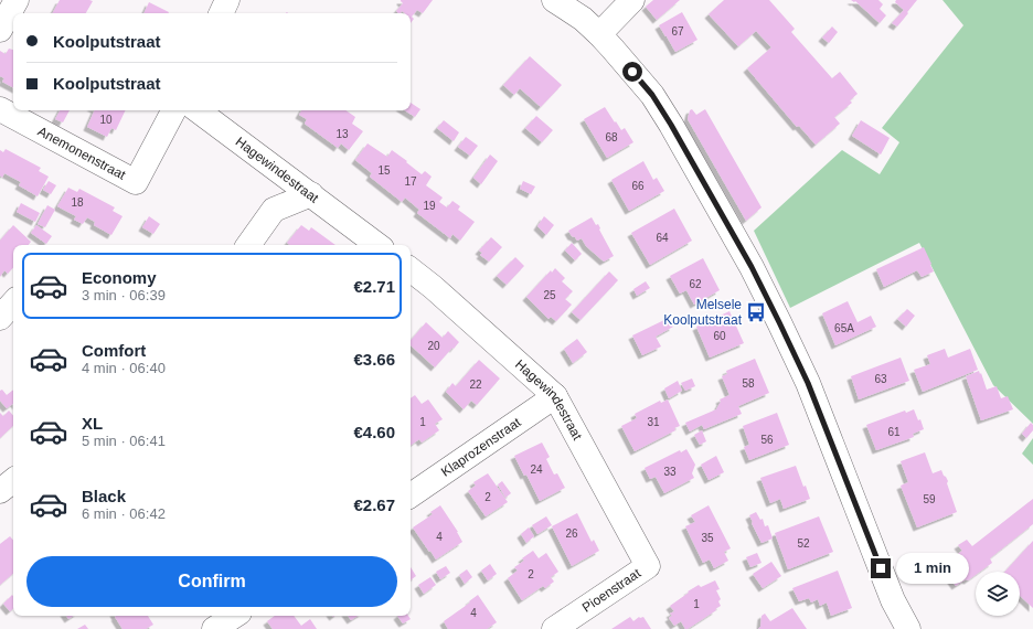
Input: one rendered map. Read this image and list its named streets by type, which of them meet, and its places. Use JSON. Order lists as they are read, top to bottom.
{
  "streets": {
    "street": [
      "Anemonenstraat",
      "Hagewindestraat",
      "Klaprozenstraat",
      "Pioenstraat"
    ]
  },
  "crossings": [
    ["Hagewindestraat", "Klaprozenstraat"],
    ["Hagewindestraat", "Pioenstraat"]
  ],
  "places": {
    "bus stop": ["Melsele Koolputstraat"]
  },
  "house_numbers": [
    "67",
    "10",
    "13",
    "68",
    "15",
    "17",
    "66",
    "18",
    "19",
    "64",
    "62",
    "25",
    "65A",
    "60",
    "20",
    "63",
    "58",
    "22",
    "1",
    "31",
    "61",
    "56",
    "24",
    "33",
    "2",
    "59",
    "26",
    "4",
    "35",
    "52",
    "2",
    "1",
    "4"
  ],
  "page": {
    "banner": ["Koolputstraat", "Koolputstraat"],
    "list": [
      {
        "name": "Economy",
        "note": "3 min · 06:39",
        "value": "€2.71"
      },
      {
        "name": "Comfort",
        "note": "4 min · 06:40",
        "value": "€3.66"
      },
      {
        "name": "XL",
        "note": "5 min · 06:41",
        "value": "€4.60"
      },
      {
        "name": "Black",
        "note": "6 min · 06:42",
        "value": "€2.67"
      }
    ],
    "buttons": "Confirm",
    "bubble": "1 min"
  }
}
